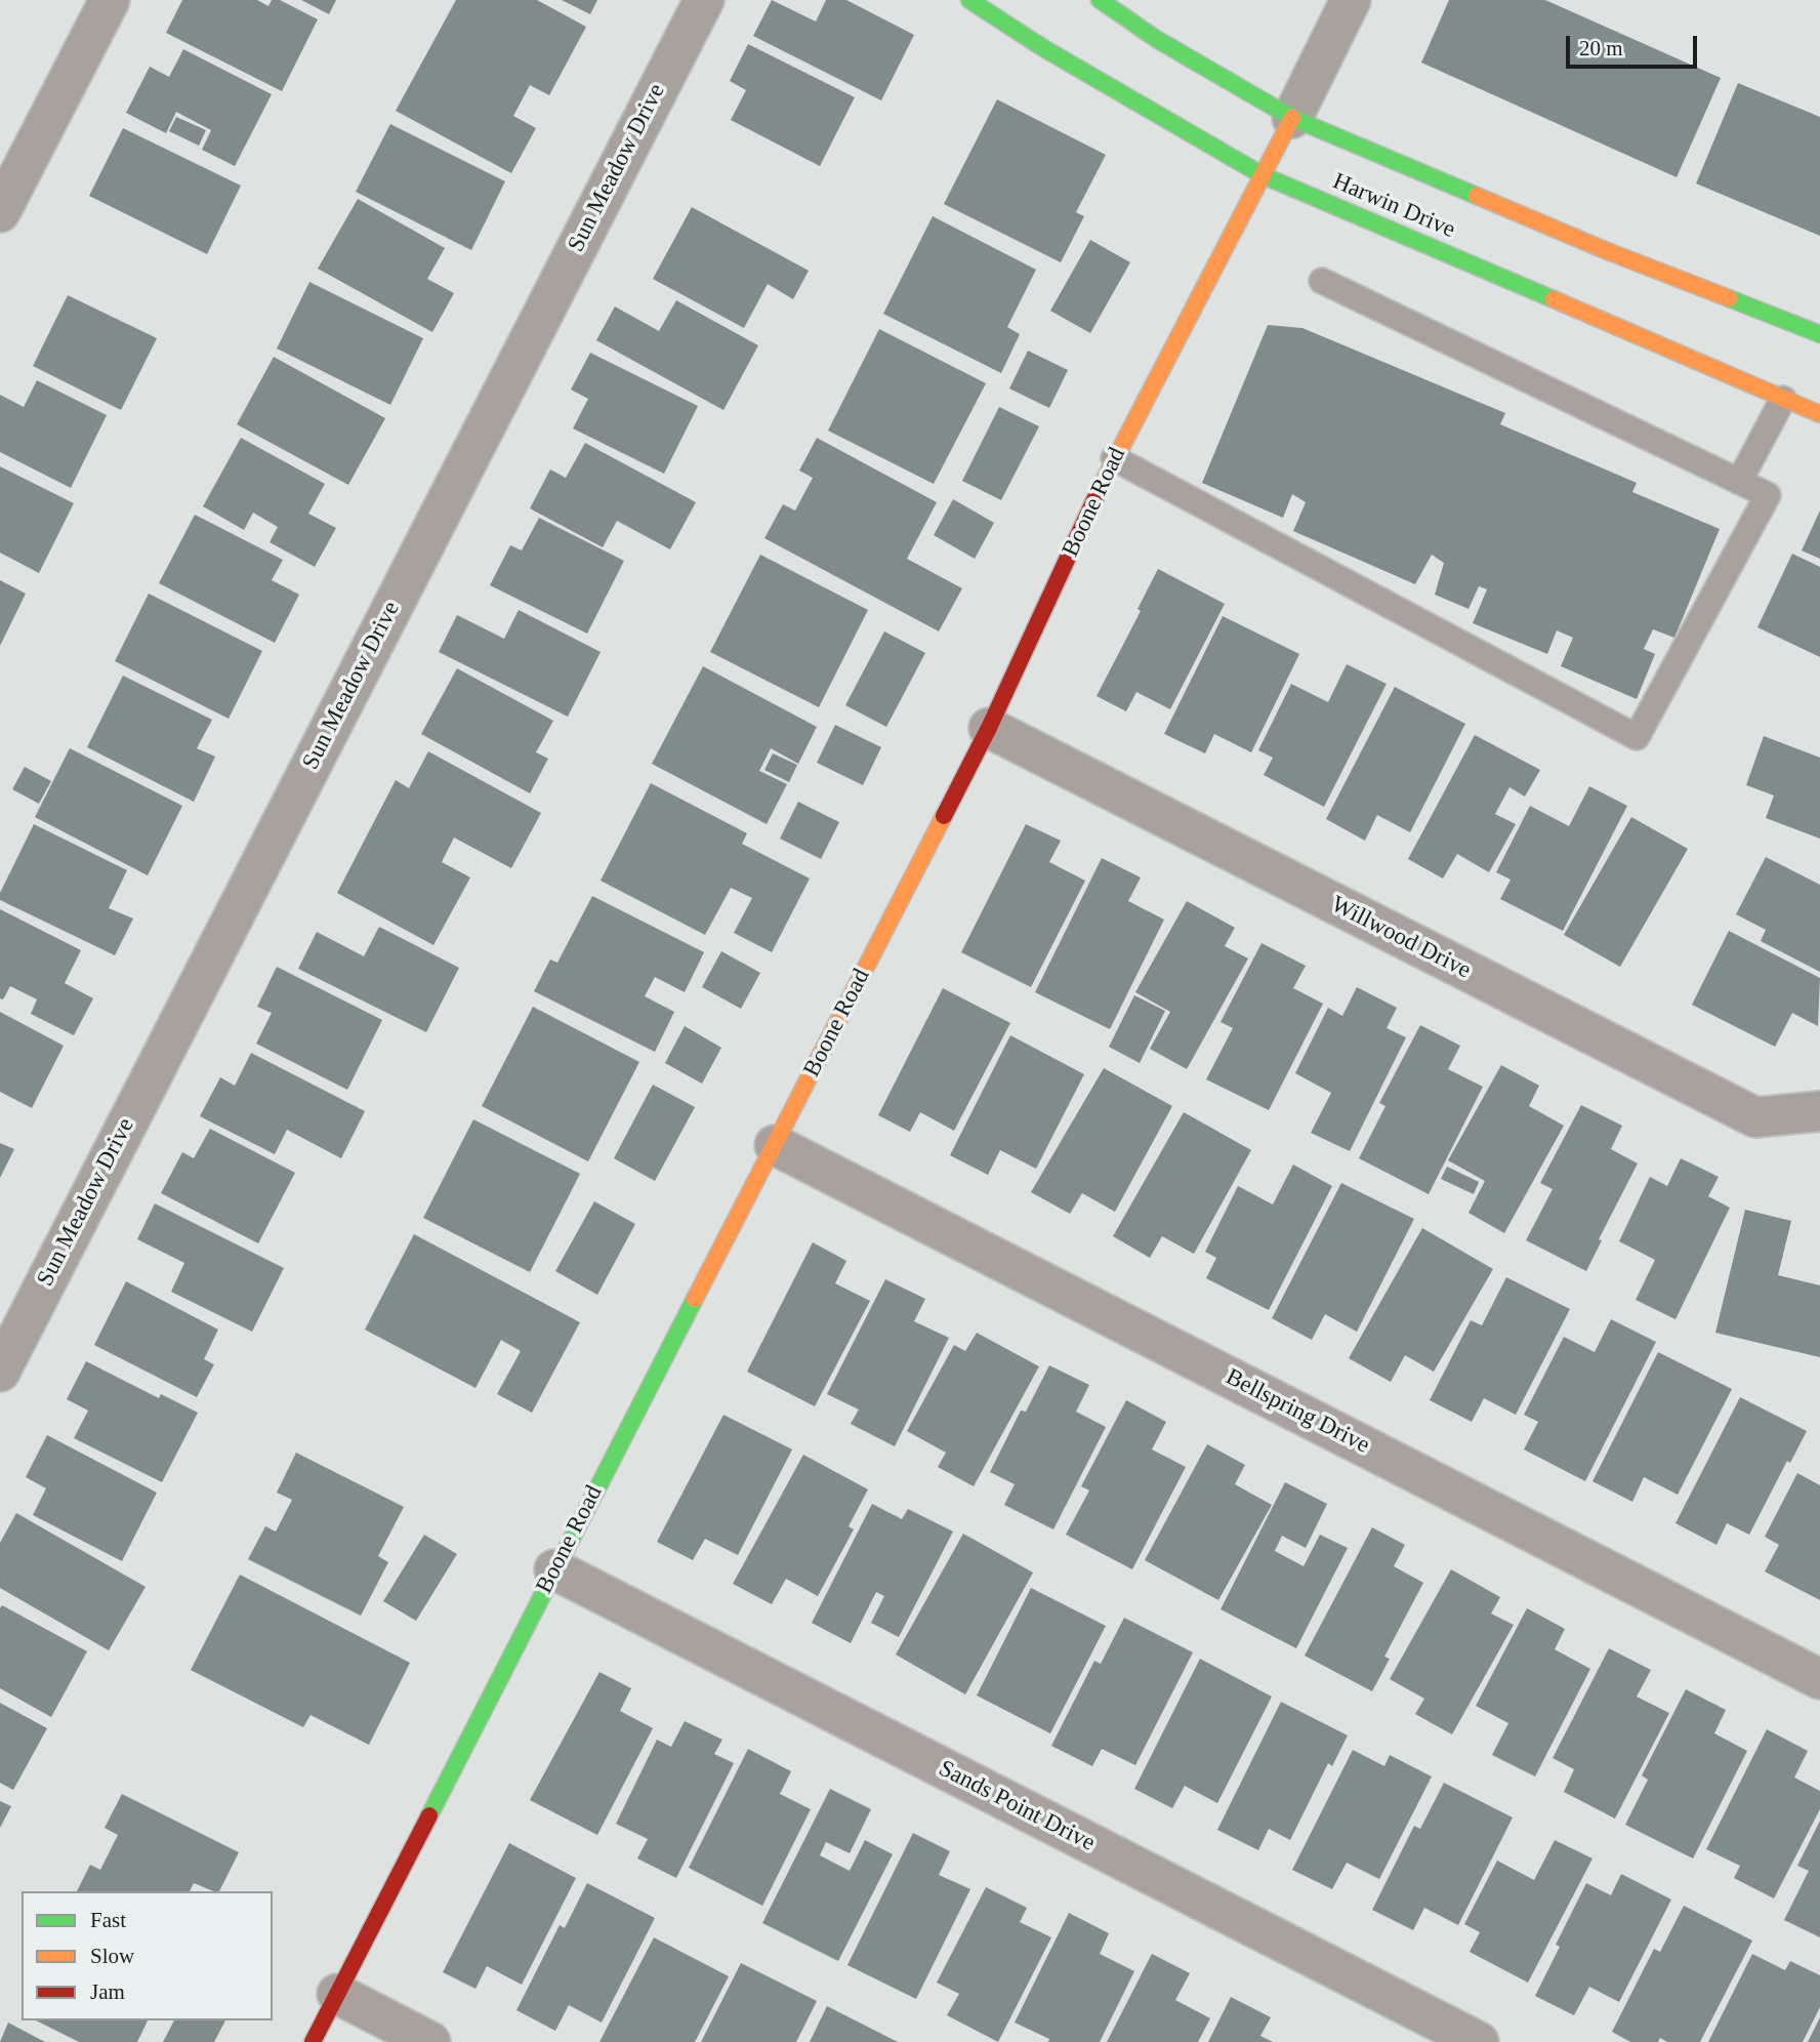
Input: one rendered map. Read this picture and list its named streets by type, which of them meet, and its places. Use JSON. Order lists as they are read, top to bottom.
{
  "streets": {
    "street": [
      "Sun Meadow Drive",
      "Harwin Drive",
      "Boone Road",
      "Willwood Drive",
      "Bellspring Drive",
      "Sands Point Drive"
    ]
  },
  "crossings": [
    ["Harwin Drive", "Boone Road"],
    ["Boone Road", "Willwood Drive"],
    ["Boone Road", "Bellspring Drive"],
    ["Boone Road", "Sands Point Drive"]
  ],
  "legend": ["Fast", "Slow", "Jam"],
  "scale_bar": "20 m"
}
